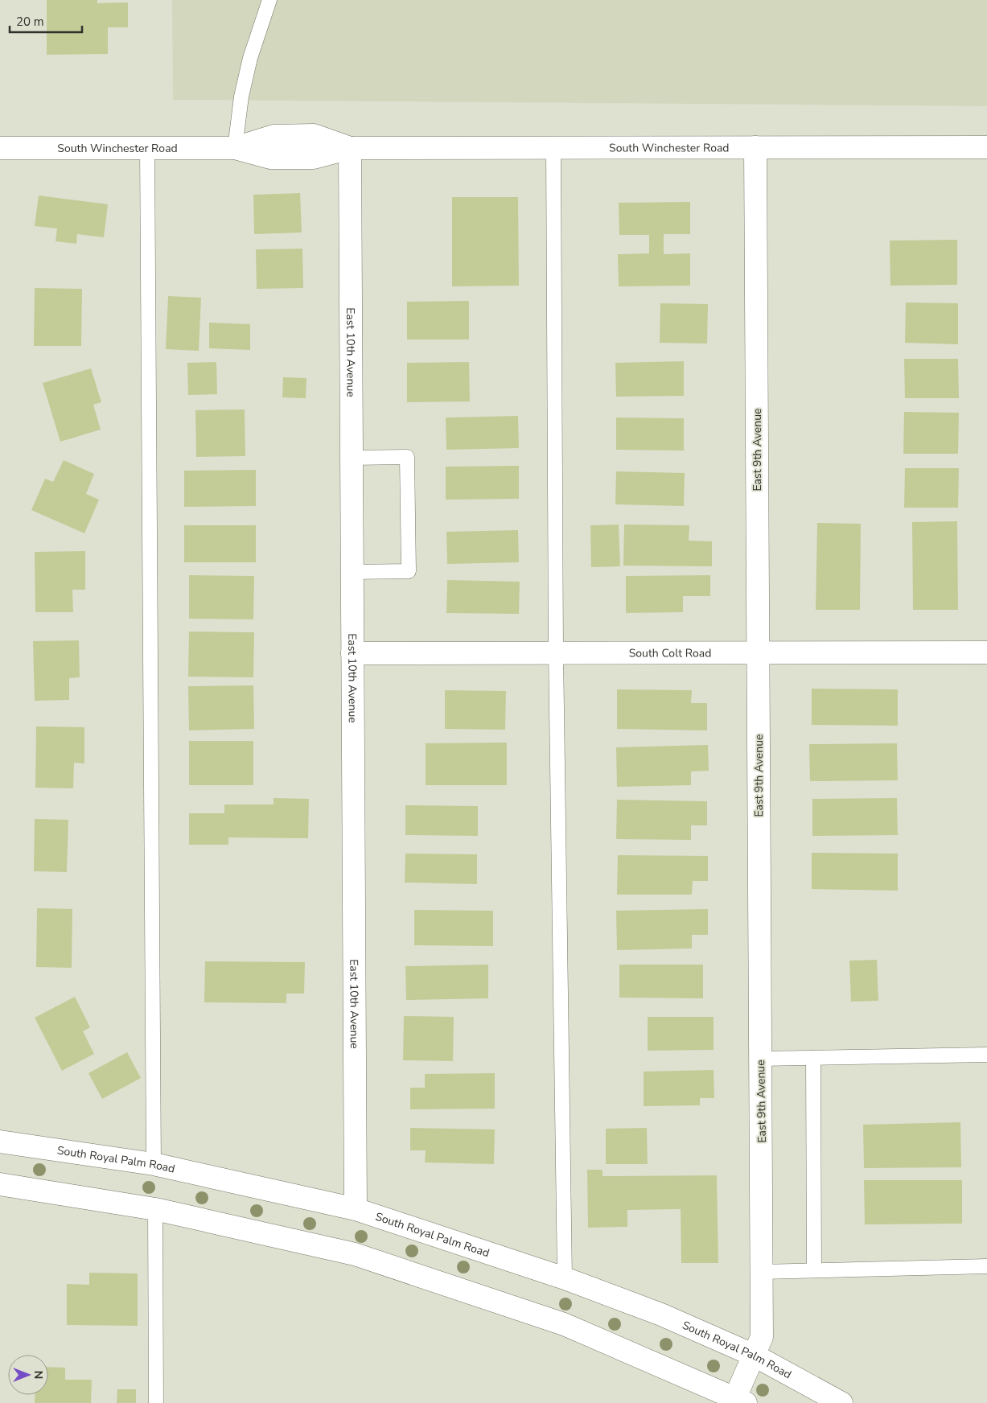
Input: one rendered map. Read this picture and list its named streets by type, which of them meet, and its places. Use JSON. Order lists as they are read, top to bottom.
{
  "streets": {
    "street": [
      "South Winchester Road",
      "East 10th Avenue",
      "East 9th Avenue",
      "South Colt Road",
      "South Royal Palm Road"
    ]
  },
  "crossings": [
    ["South Winchester Road", "East 10th Avenue"],
    ["South Winchester Road", "East 9th Avenue"],
    ["East 10th Avenue", "South Colt Road"],
    ["East 10th Avenue", "South Royal Palm Road"],
    ["East 9th Avenue", "South Colt Road"],
    ["East 9th Avenue", "South Royal Palm Road"]
  ],
  "scale_bar": "20 m",
  "north": "right"
}
